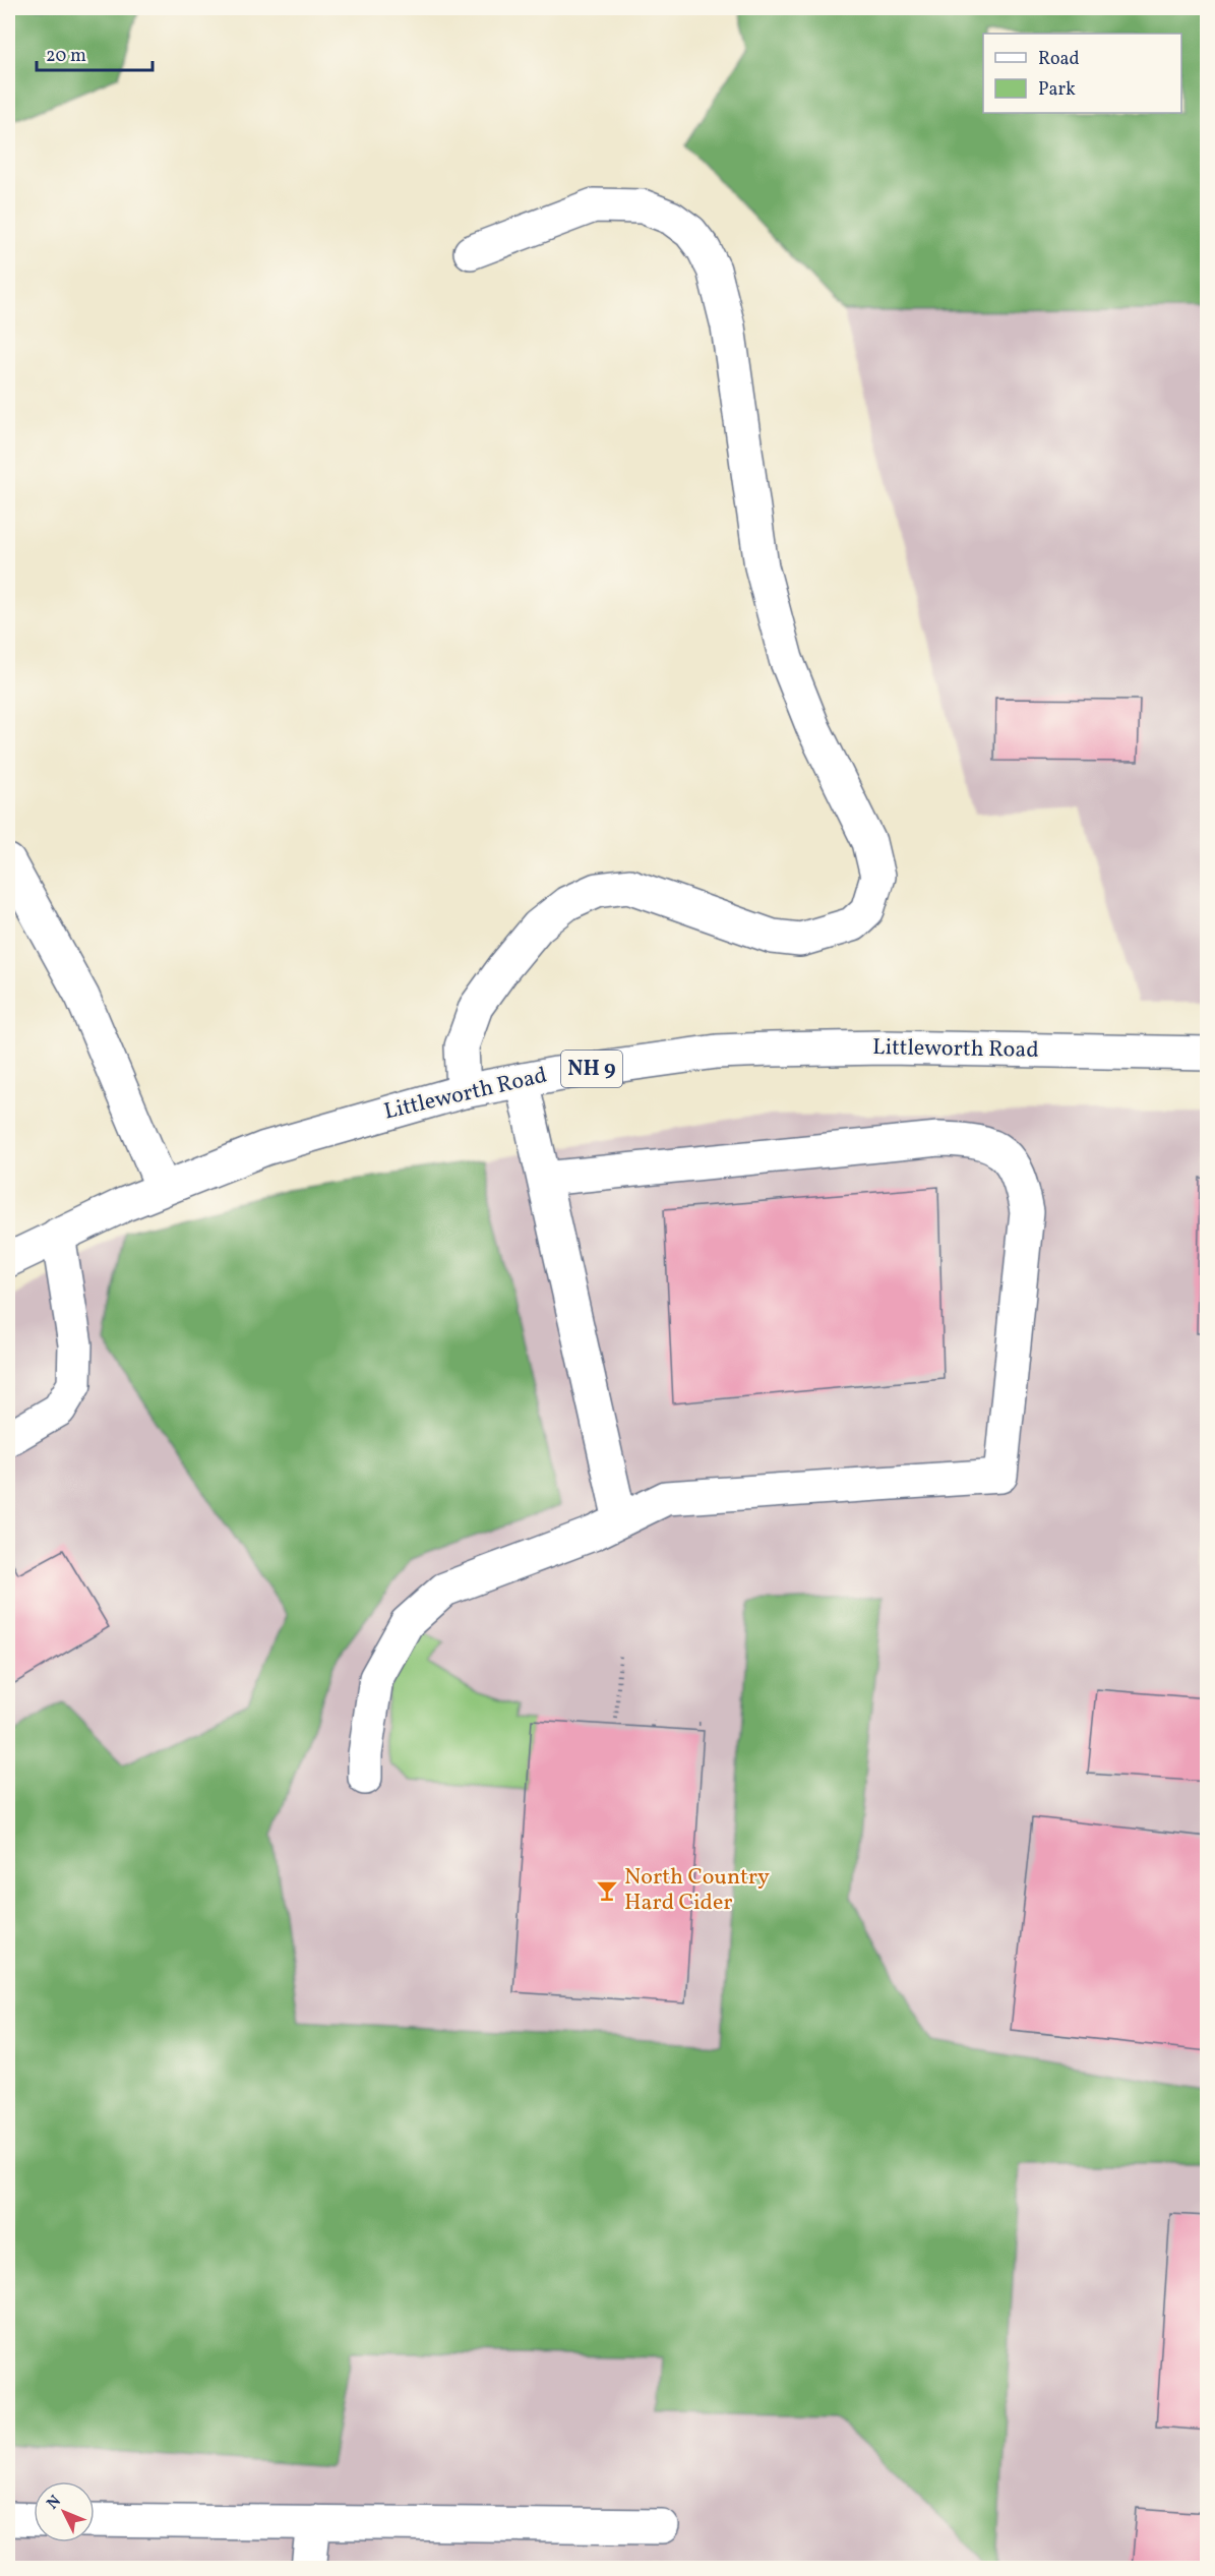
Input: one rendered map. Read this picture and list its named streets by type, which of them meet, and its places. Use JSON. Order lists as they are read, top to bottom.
{
  "streets": {
    "main road": ["Littleworth Road", "NH 9"]
  },
  "places": {
    "bar": ["North Country Hard Cider"]
  },
  "legend": ["Road", "Park"],
  "scale_bar": "20 m",
  "north": "top left"
}
